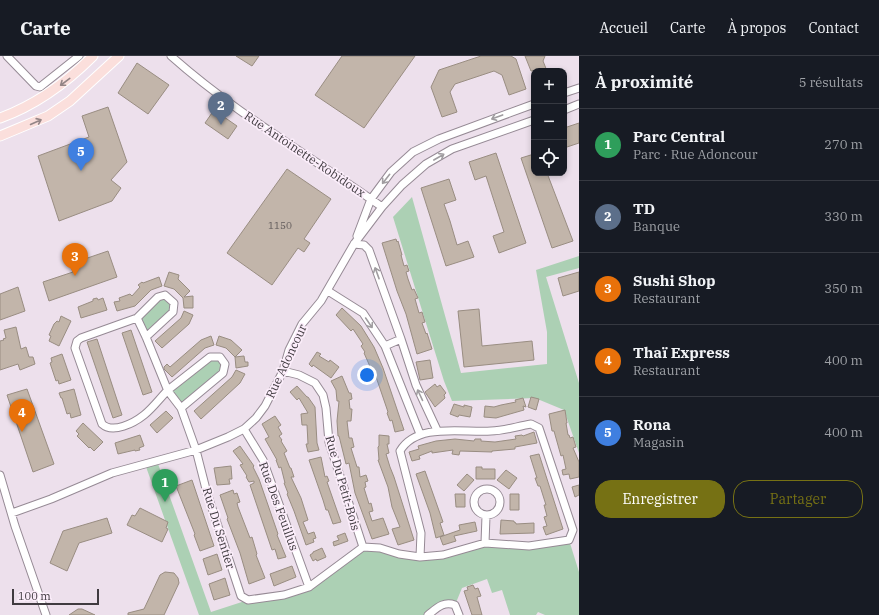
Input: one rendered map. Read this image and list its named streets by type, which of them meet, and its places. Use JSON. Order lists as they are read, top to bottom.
{
  "streets": {
    "street": [
      "Rue Antoinette-Robidoux",
      "Rue Adoncour",
      "Rue Du Petit-Bois",
      "Rue Des Feuillus",
      "Rue Du Sentier"
    ]
  },
  "crossings": [
    ["Rue Antoinette-Robidoux", "Rue Adoncour"],
    ["Rue Adoncour", "Rue Du Petit-Bois"],
    ["Rue Adoncour", "Rue Des Feuillus"],
    ["Rue Adoncour", "Rue Du Sentier"],
    ["Rue Des Feuillus", "Rue Du Sentier"]
  ],
  "house_numbers": ["1150"],
  "scale_bar": "100 m",
  "page": {
    "header": "Carte",
    "nav": [
      "Accueil",
      "Carte",
      "À propos",
      "Contact"
    ],
    "heading": ["À proximité", "5 résultats"],
    "map_buttons": ["+", "−"],
    "pins": [
      "2",
      "5",
      "3",
      "4",
      "1"
    ],
    "list": [
      {
        "mark": "1",
        "name": "Parc Central",
        "note": "Parc · Rue Adoncour",
        "value": "270 m"
      },
      {
        "mark": "2",
        "name": "TD",
        "note": "Banque",
        "value": "330 m"
      },
      {
        "mark": "3",
        "name": "Sushi Shop",
        "note": "Restaurant",
        "value": "350 m"
      },
      {
        "mark": "4",
        "name": "Thaï Express",
        "note": "Restaurant",
        "value": "400 m"
      },
      {
        "mark": "5",
        "name": "Rona",
        "note": "Magasin",
        "value": "400 m"
      }
    ],
    "buttons": ["Enregistrer", "Partager"],
    "scale": "100 m"
  }
}
